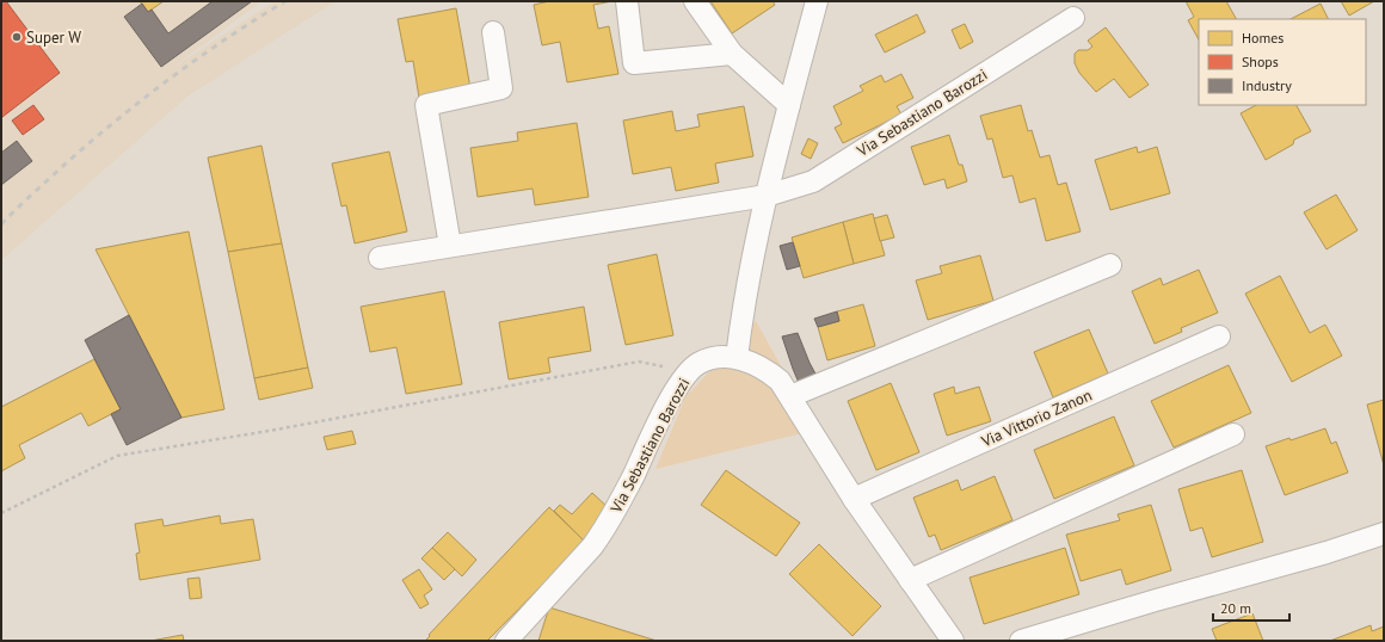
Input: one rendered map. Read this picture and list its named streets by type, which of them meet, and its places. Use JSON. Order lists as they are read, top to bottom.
{
  "streets": {
    "street": ["Via Sebastiano Barozzi", "Via Vittorio Zanon"]
  },
  "places": ["Super W"],
  "legend": ["Homes", "Shops", "Industry"],
  "scale_bar": "20 m"
}
